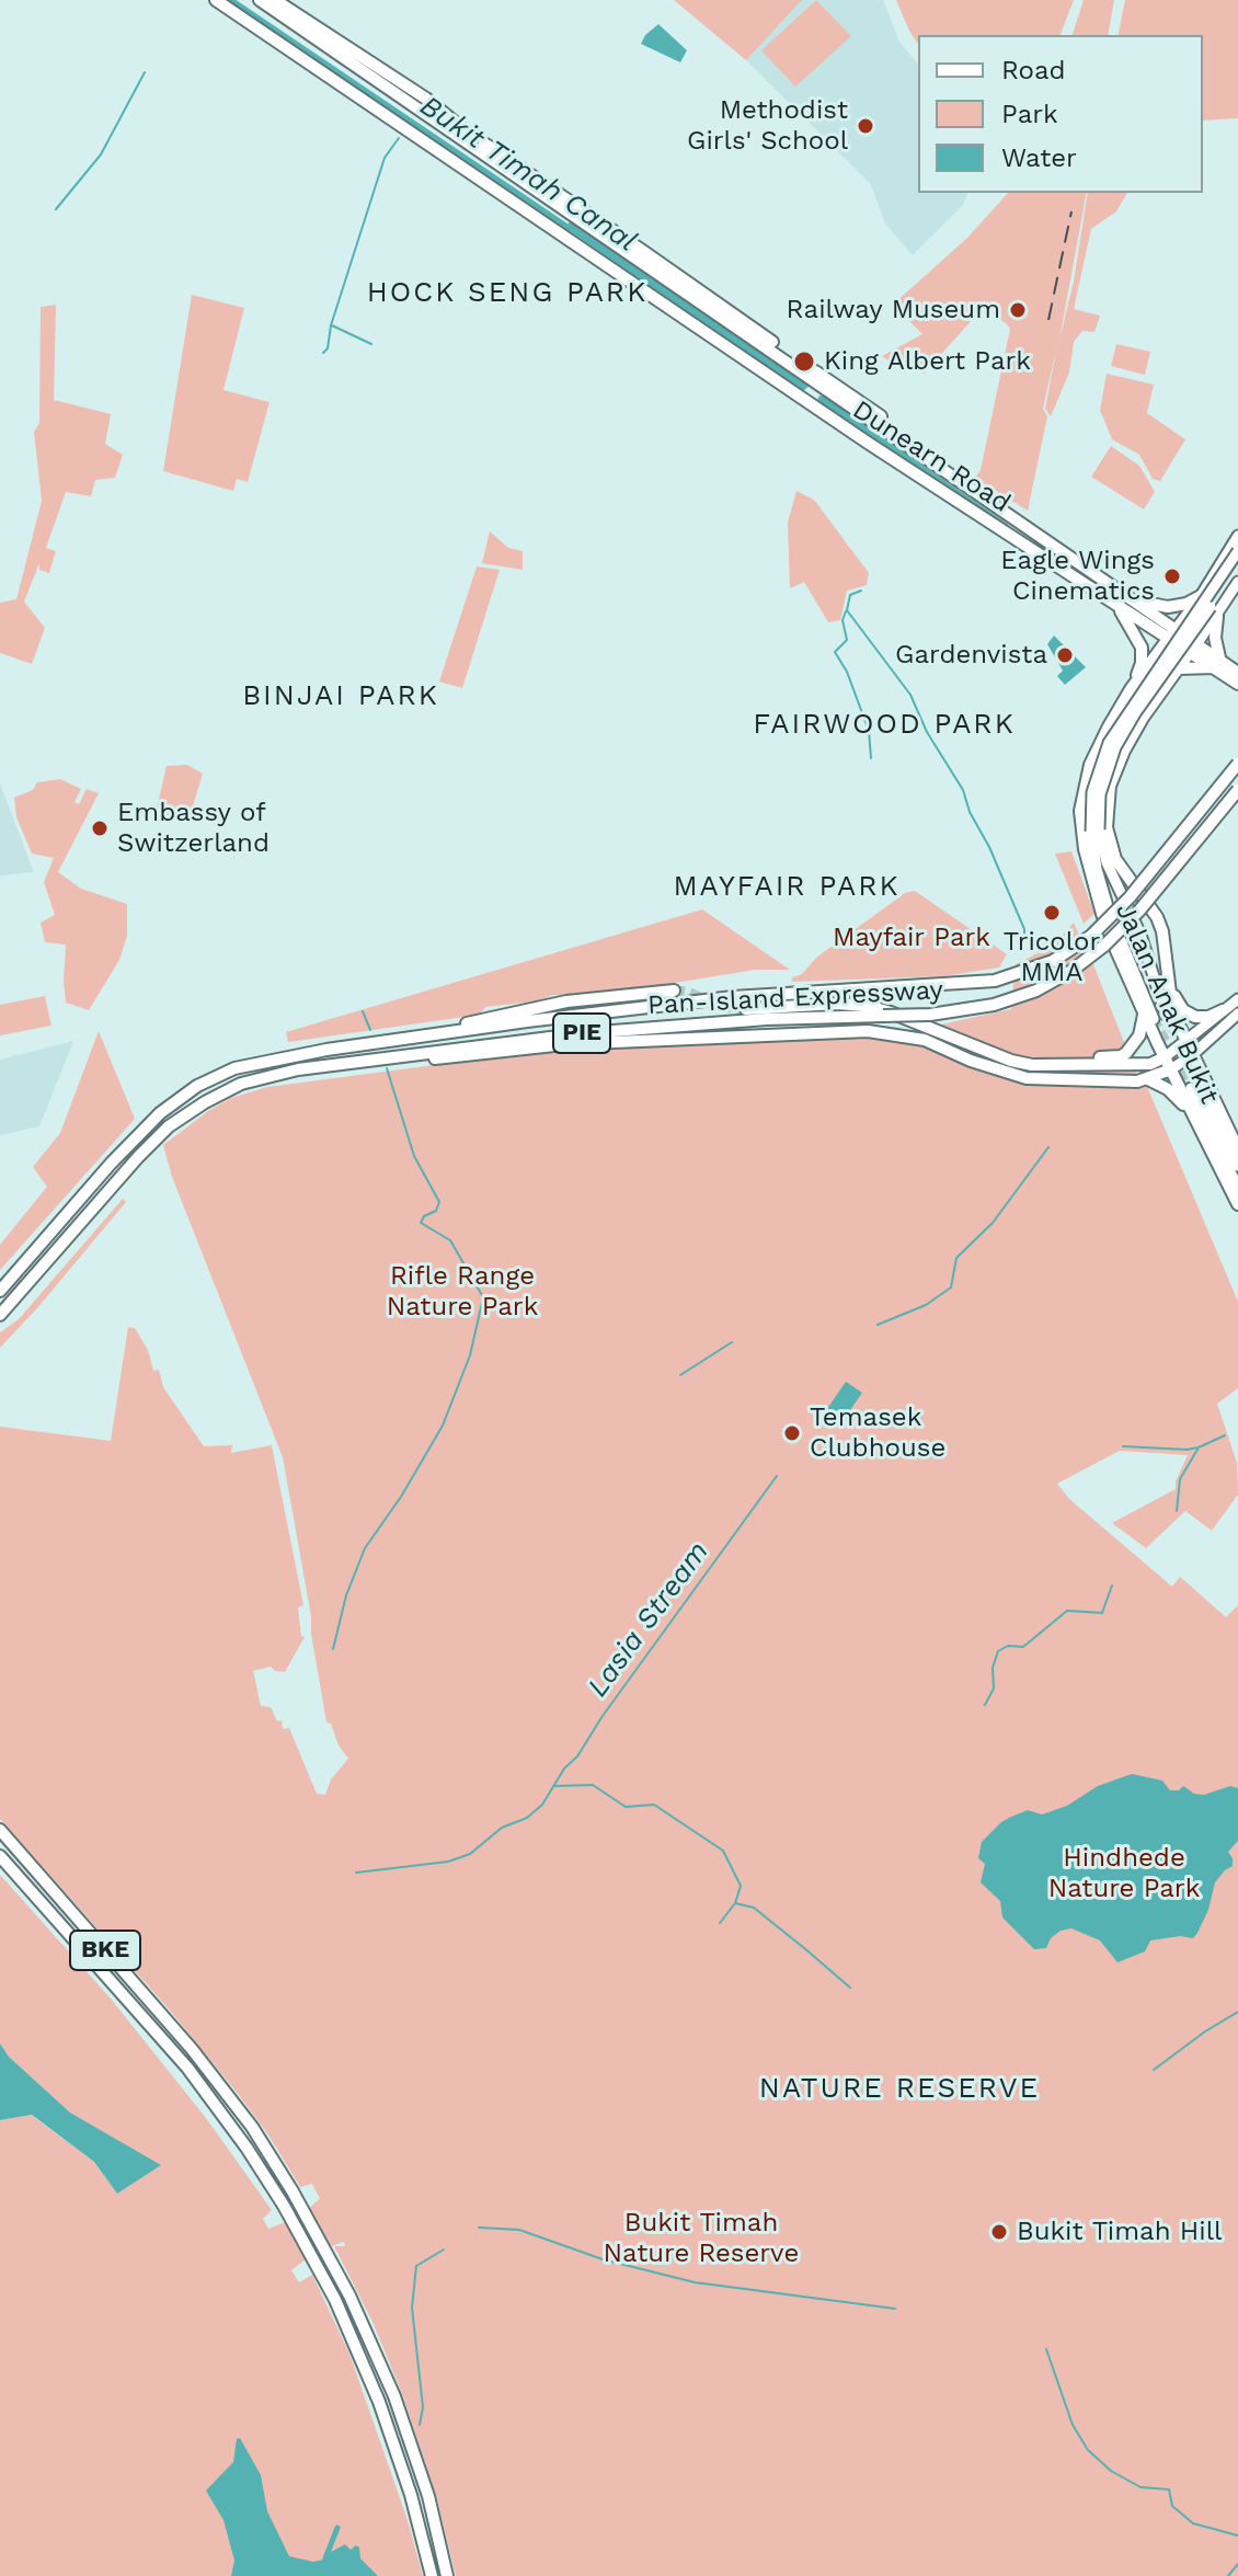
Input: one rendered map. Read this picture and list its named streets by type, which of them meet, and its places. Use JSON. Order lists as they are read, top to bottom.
{
  "streets": {
    "highway": [
      "Dunearn Road",
      "Pan-Island Expressway",
      "Jalan Anak Bukit",
      "PIE",
      "BKE"
    ]
  },
  "crossings": [
    ["Dunearn Road", "Jalan Anak Bukit"]
  ],
  "districts": [
    "HOCK SENG PARK",
    "BINJAI PARK",
    "FAIRWOOD PARK",
    "MAYFAIR PARK",
    "NATURE RESERVE"
  ],
  "water": ["Bukit Timah Canal", "Lasia Stream"],
  "parks": [
    "Mayfair Park",
    "Rifle Range Nature Park",
    "Hindhede Nature Park",
    "Bukit Timah Nature Reserve"
  ],
  "places": [
    "Methodist Girls' School",
    "Railway Museum",
    "King Albert Park",
    "Eagle Wings Cinematics",
    "Gardenvista",
    "Embassy of Switzerland",
    "Tricolor MMA",
    "Temasek Clubhouse",
    "Bukit Timah Hill"
  ],
  "legend": ["Road", "Park", "Water"]
}
